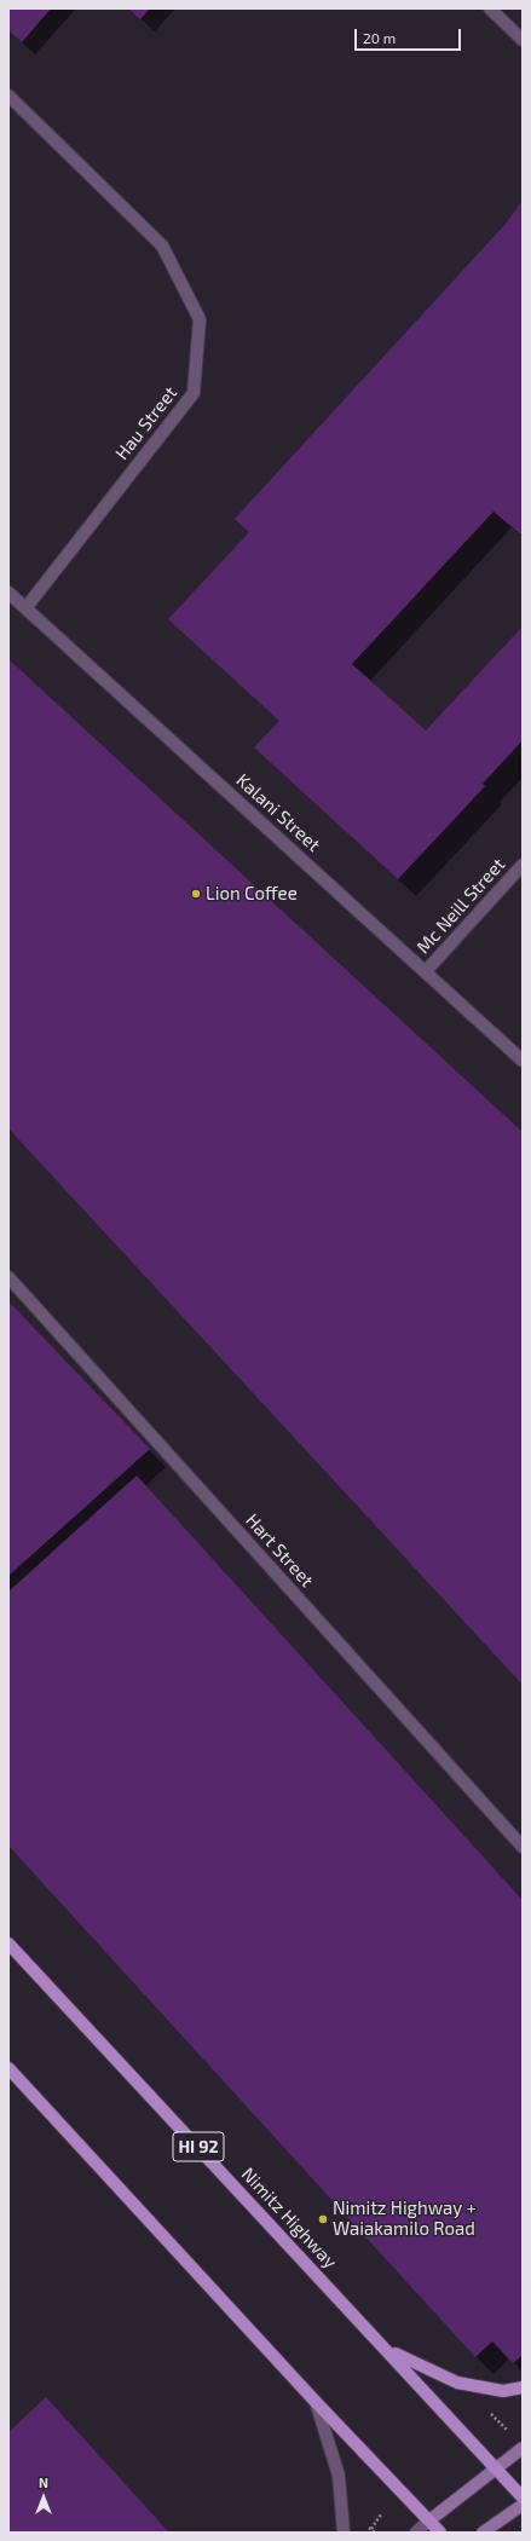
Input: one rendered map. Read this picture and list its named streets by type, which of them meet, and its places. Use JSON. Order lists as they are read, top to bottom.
{
  "streets": {
    "main road": ["HI 92", "Nimitz Highway"],
    "street": [
      "Hau Street",
      "Kalani Street",
      "Mc Neill Street",
      "Hart Street"
    ]
  },
  "crossings": [
    ["Hau Street", "Kalani Street"],
    ["Kalani Street", "Mc Neill Street"]
  ],
  "places": ["Lion Coffee", "Nimitz Highway + Waiakamilo Road"],
  "scale_bar": "20 m",
  "north": "top"
}
